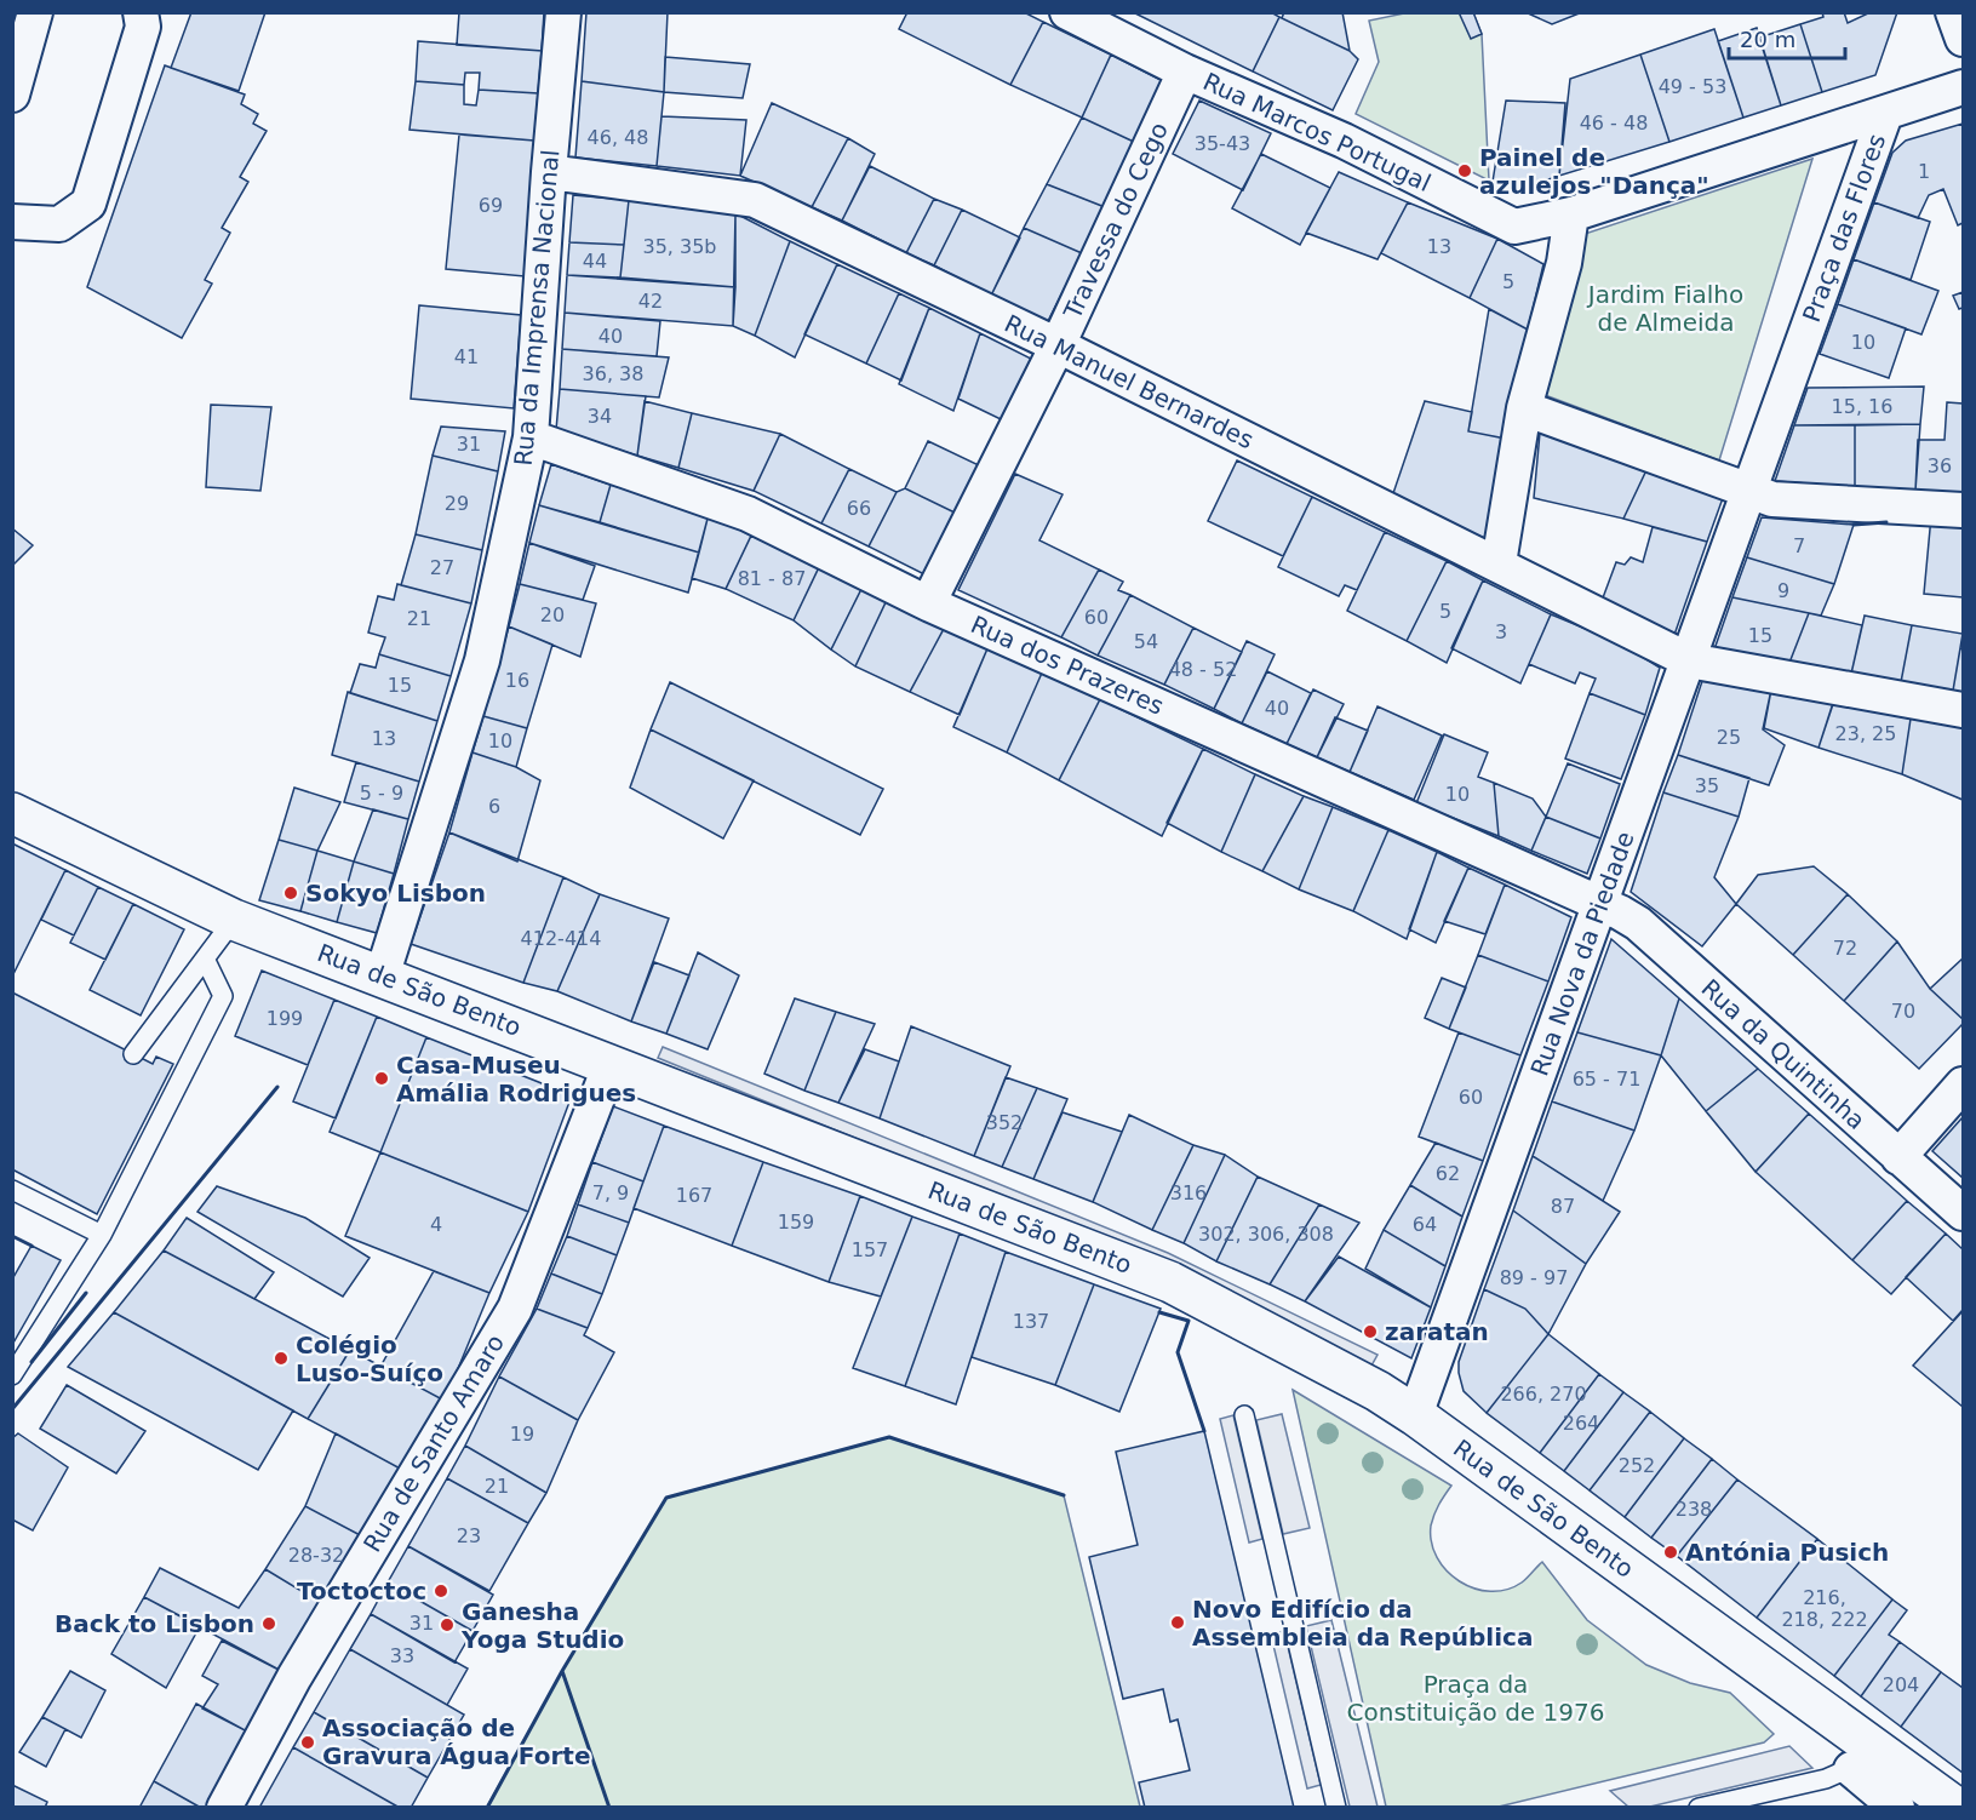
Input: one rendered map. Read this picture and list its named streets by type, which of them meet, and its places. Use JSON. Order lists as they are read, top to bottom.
{
  "streets": {
    "street": [
      "Rua Marcos Portugal",
      "Travessa do Cego",
      "Praça das Flores",
      "Rua da Imprensa Nacional",
      "Rua Manuel Bernardes",
      "Rua dos Prazeres",
      "Rua Nova da Piedade",
      "Rua de São Bento",
      "Rua da Quintinha",
      "Rua de Santo Amaro"
    ]
  },
  "crossings": [
    ["Rua Marcos Portugal", "Travessa do Cego"],
    ["Rua Marcos Portugal", "Praça das Flores"],
    ["Travessa do Cego", "Rua Manuel Bernardes"],
    ["Travessa do Cego", "Rua dos Prazeres"],
    ["Praça das Flores", "Rua Nova da Piedade"],
    ["Rua da Imprensa Nacional", "Rua Manuel Bernardes"],
    ["Rua da Imprensa Nacional", "Rua dos Prazeres"],
    ["Rua da Imprensa Nacional", "Rua de São Bento"],
    ["Rua Manuel Bernardes", "Rua Nova da Piedade"],
    ["Rua dos Prazeres", "Rua Nova da Piedade"],
    ["Rua dos Prazeres", "Rua da Quintinha"],
    ["Rua Nova da Piedade", "Rua de São Bento"],
    ["Rua Nova da Piedade", "Rua da Quintinha"],
    ["Rua de São Bento", "Rua de Santo Amaro"]
  ],
  "parks": ["Jardim Fialho de Almeida", "Praça da Constituição de 1976"],
  "places": [
    "Painel de azulejos \"Dança\"",
    "Sokyo Lisbon",
    "Casa-Museu Amália Rodrigues",
    "zaratan",
    "Colégio Luso-Suíço",
    "Antónia Pusich",
    "Toctoctoc",
    "Novo Edifício da Assembleia da República",
    "Back to Lisbon",
    "Ganesha Yoga Studio",
    "Associação de Gravura Água Forte"
  ],
  "house_numbers": [
    "49 - 53",
    "46 - 48",
    "46, 48",
    "35-43",
    "1",
    "69",
    "35, 35b",
    "13",
    "44",
    "5",
    "42",
    "40",
    "10",
    "41",
    "36, 38",
    "15, 16",
    "34",
    "31",
    "36",
    "29",
    "66",
    "7",
    "27",
    "81 - 87",
    "9",
    "5",
    "20",
    "60",
    "21",
    "3",
    "15",
    "54",
    "48 - 52",
    "16",
    "15",
    "40",
    "23, 25",
    "25",
    "13",
    "10",
    "35",
    "5 - 9",
    "10",
    "6",
    "412-414",
    "72",
    "70",
    "199",
    "65 - 71",
    "60",
    "352",
    "62",
    "7, 9",
    "316",
    "167",
    "87",
    "159",
    "4",
    "64",
    "302, 306, 308",
    "157",
    "89 - 97",
    "137",
    "266, 270",
    "264",
    "19",
    "252",
    "21",
    "238",
    "23",
    "28-32",
    "216, 218, 222",
    "31",
    "33",
    "204"
  ],
  "scale_bar": "20 m"
}
